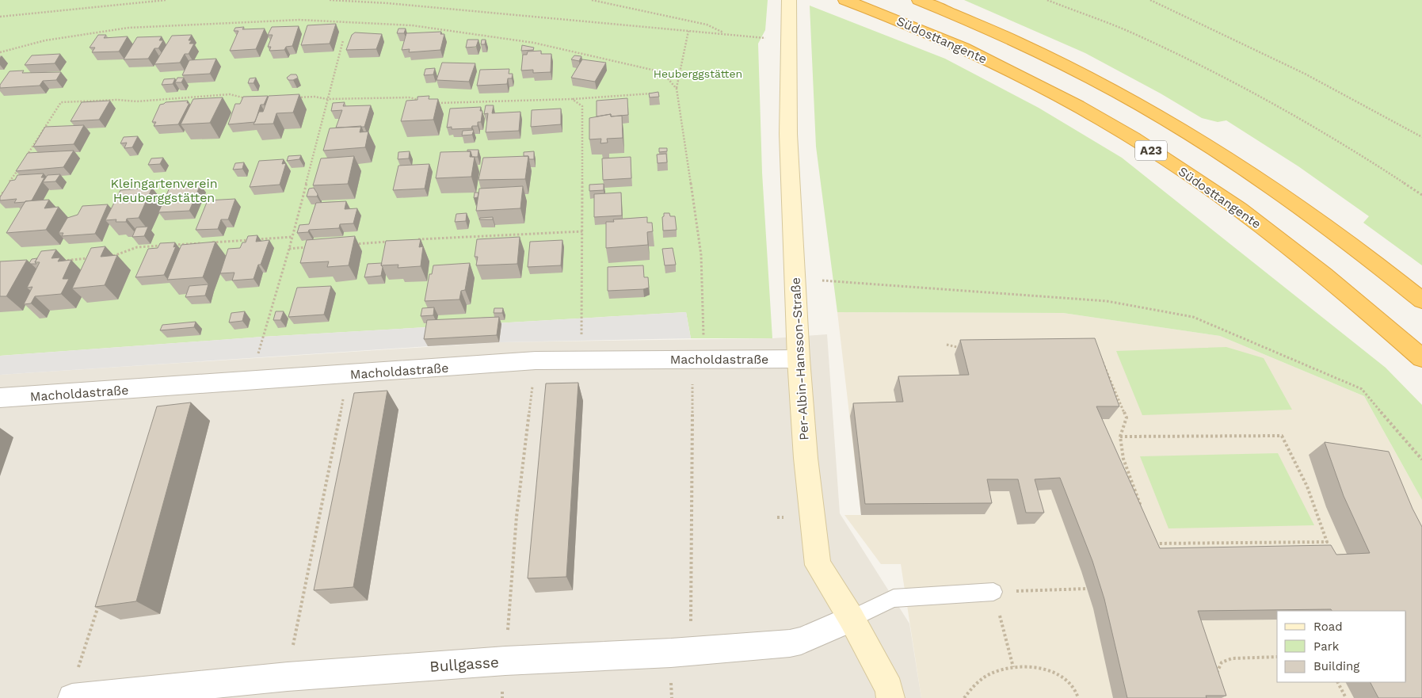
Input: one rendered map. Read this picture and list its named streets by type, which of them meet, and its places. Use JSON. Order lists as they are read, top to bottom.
{
  "streets": {
    "highway": ["Südosttangente", "A23"],
    "street": ["Macholdastraße", "Per-Albin-Hansson-Straße", "Bullgasse"]
  },
  "crossings": [
    ["Macholdastraße", "Per-Albin-Hansson-Straße"],
    ["Per-Albin-Hansson-Straße", "Bullgasse"]
  ],
  "parks": ["Heuberggstätten", "Kleingartenverein Heuberggstätten"],
  "legend": ["Road", "Park", "Building"]
}
